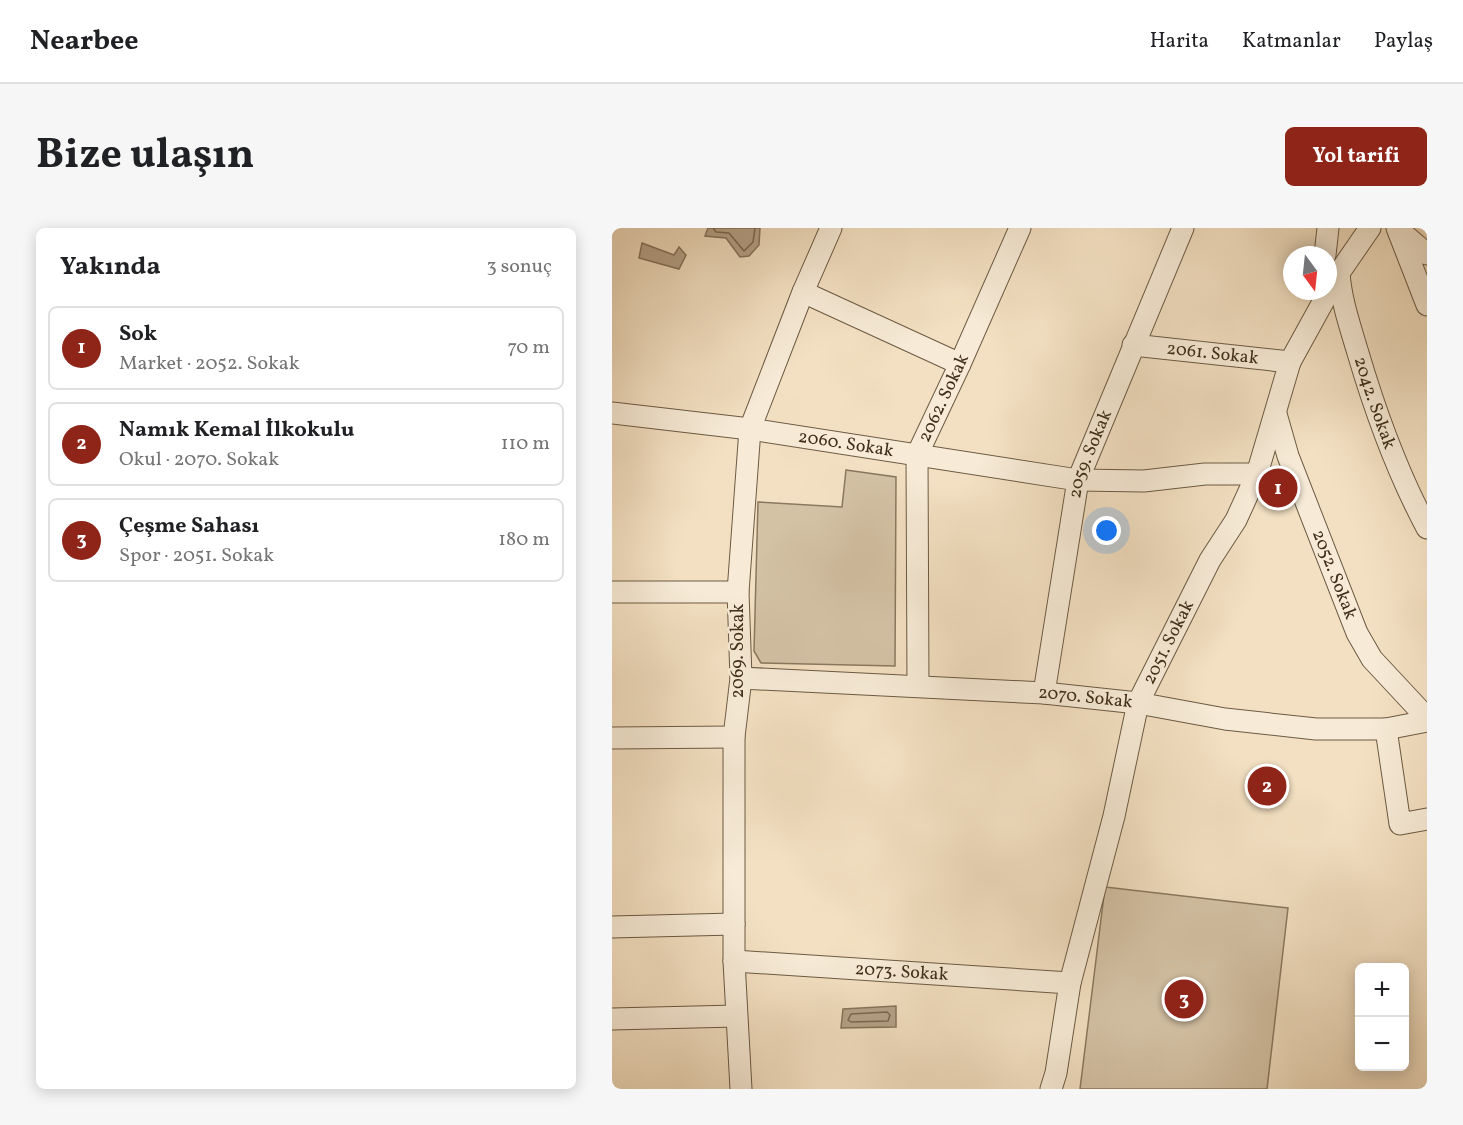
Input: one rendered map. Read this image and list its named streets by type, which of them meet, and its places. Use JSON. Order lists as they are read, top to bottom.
{
  "streets": {
    "street": [
      "2061. Sokak",
      "2062. Sokak",
      "2042. Sokak",
      "2060. Sokak",
      "2059. Sokak",
      "2052. Sokak",
      "2051. Sokak",
      "2069. Sokak",
      "2070. Sokak",
      "2073. Sokak"
    ]
  },
  "crossings": [
    ["2061. Sokak", "2059. Sokak"],
    ["2061. Sokak", "2051. Sokak"],
    ["2062. Sokak", "2060. Sokak"],
    ["2062. Sokak", "2070. Sokak"],
    ["2042. Sokak", "2051. Sokak"],
    ["2060. Sokak", "2059. Sokak"],
    ["2060. Sokak", "2051. Sokak"],
    ["2060. Sokak", "2069. Sokak"],
    ["2059. Sokak", "2070. Sokak"],
    ["2052. Sokak", "2051. Sokak"],
    ["2052. Sokak", "2070. Sokak"],
    ["2051. Sokak", "2070. Sokak"],
    ["2051. Sokak", "2073. Sokak"],
    ["2069. Sokak", "2070. Sokak"],
    ["2069. Sokak", "2073. Sokak"]
  ],
  "north": "bottom",
  "page": {
    "header": "Nearbee",
    "nav": ["Harita", "Katmanlar", "Paylaş"],
    "title": "Bize ulaşın",
    "buttons": "Yol tarifi",
    "heading": ["Yakında", "3 sonuç"],
    "list": [
      {
        "mark": "1",
        "name": "Sok",
        "note": "Market · 2052. Sokak",
        "value": "70 m"
      },
      {
        "mark": "2",
        "name": "Namık Kemal İlkokulu",
        "note": "Okul · 2070. Sokak",
        "value": "110 m"
      },
      {
        "mark": "3",
        "name": "Çeşme Sahası",
        "note": "Spor · 2051. Sokak",
        "value": "180 m"
      }
    ],
    "pins": ["1", "2", "3"],
    "map_buttons": ["+", "−"]
  }
}
